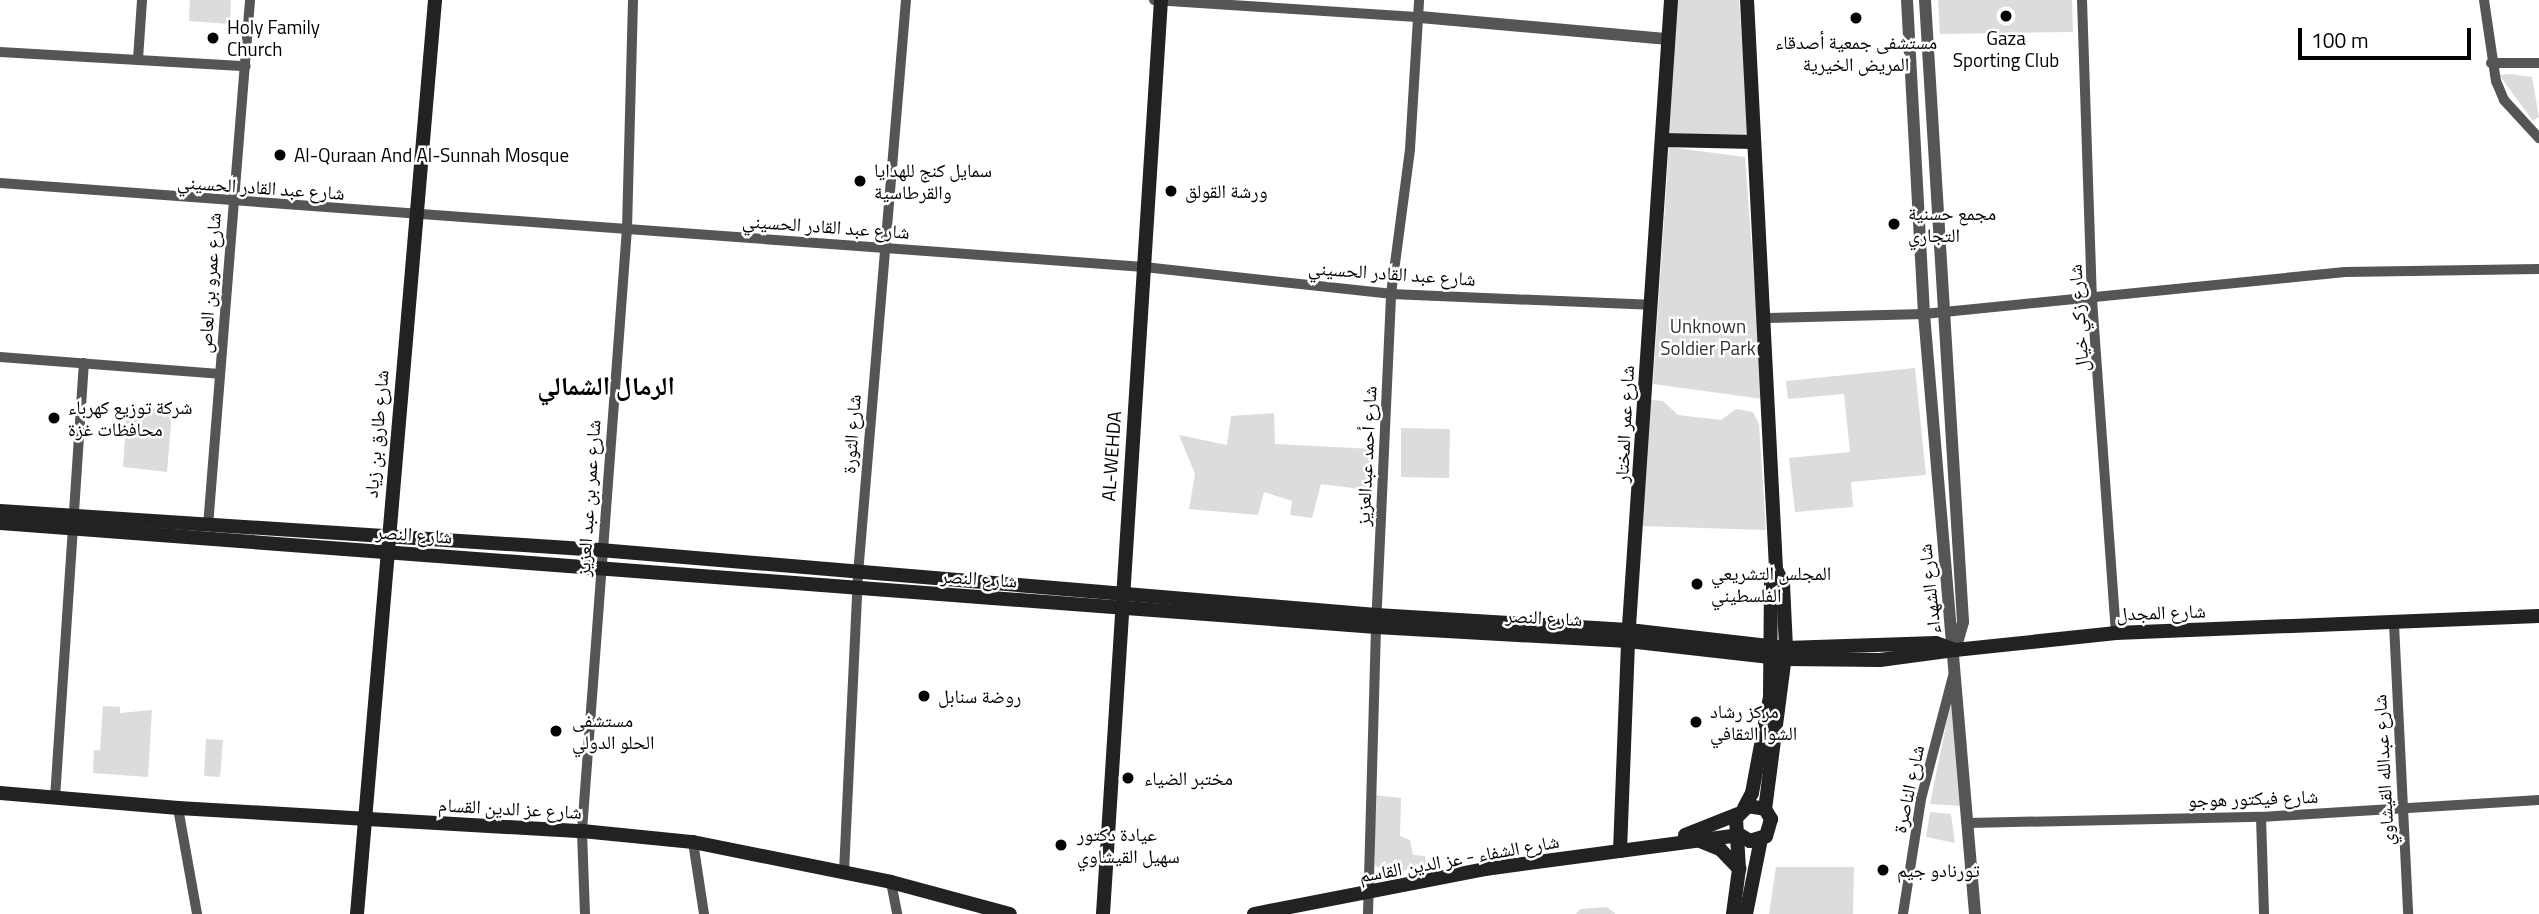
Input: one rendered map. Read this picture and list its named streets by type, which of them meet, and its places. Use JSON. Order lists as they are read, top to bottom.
{
  "streets": {
    "main road": [
      "شارع عمر المختار",
      "شارع طارق بن زياد",
      "AL-WEHDA",
      "شارع النصر",
      "شارع المجدل",
      "شارع عز الدين القسام",
      "شارع الشفاء - عز الدين القاسم"
    ],
    "street": [
      "شارع عبد القادر الحسيني",
      "شارع عمرو بن العاص",
      "شارع زكي خيال",
      "شارع الثورة",
      "شارع أحمد عبدالعزيز",
      "شارع عمر بن عبد العزيز",
      "شارع الشهداء",
      "شارع عبدالله القيشاوي",
      "شارع الناصرة",
      "شارع فيكتور هوجو"
    ]
  },
  "crossings": [
    ["شارع عبد القادر الحسيني", "شارع عمرو بن العاص"],
    ["شارع عبد القادر الحسيني", "شارع عمر المختار"],
    ["شارع عبد القادر الحسيني", "شارع طارق بن زياد"],
    ["شارع عبد القادر الحسيني", "شارع الثورة"],
    ["شارع عبد القادر الحسيني", "AL-WEHDA"],
    ["شارع عبد القادر الحسيني", "شارع أحمد عبدالعزيز"],
    ["شارع عبد القادر الحسيني", "شارع عمر بن عبد العزيز"],
    ["شارع عمرو بن العاص", "شارع النصر"],
    ["شارع زكي خيال", "شارع المجدل"],
    ["شارع عمر المختار", "شارع النصر"],
    ["شارع عمر المختار", "شارع الشفاء - عز الدين القاسم"],
    ["شارع طارق بن زياد", "شارع النصر"],
    ["شارع طارق بن زياد", "شارع عز الدين القسام"],
    ["شارع الثورة", "شارع النصر"],
    ["شارع الثورة", "شارع عز الدين القسام"],
    ["AL-WEHDA", "شارع النصر"],
    ["شارع أحمد عبدالعزيز", "شارع النصر"],
    ["شارع أحمد عبدالعزيز", "شارع الشفاء - عز الدين القاسم"],
    ["شارع عمر بن عبد العزيز", "شارع النصر"],
    ["شارع عمر بن عبد العزيز", "شارع عز الدين القسام"],
    ["شارع النصر", "شارع المجدل"],
    ["شارع الشهداء", "شارع المجدل"],
    ["شارع المجدل", "شارع عبدالله القيشاوي"],
    ["شارع عبدالله القيشاوي", "شارع فيكتور هوجو"]
  ],
  "districts": ["الرمال الشمالي"],
  "parks": ["Unknown Soldier Park"],
  "places": [
    "Gaza Sporting Club",
    "مستشفى جمعية أصدقاء المريض الخيرية",
    "Holy Family Church",
    "Al-Quraan And Al-Sunnah Mosque",
    "سمايل كنج للهدايا والقرطاسية",
    "ورشة القولق",
    "مجمع حسنية التجاري",
    "شركة توزيع كهرباء محافظات غزة",
    "المجلس التشريعي الفلسطيني",
    "روضة سنابل",
    "مركز رشاد الشوا الثقافي",
    "مستشفى الحلو الدولي",
    "مختبر الضياء",
    "عيادة دكتور سهيل القيشاوي",
    "تورنادو جيم"
  ],
  "scale_bar": "100 m"
}
